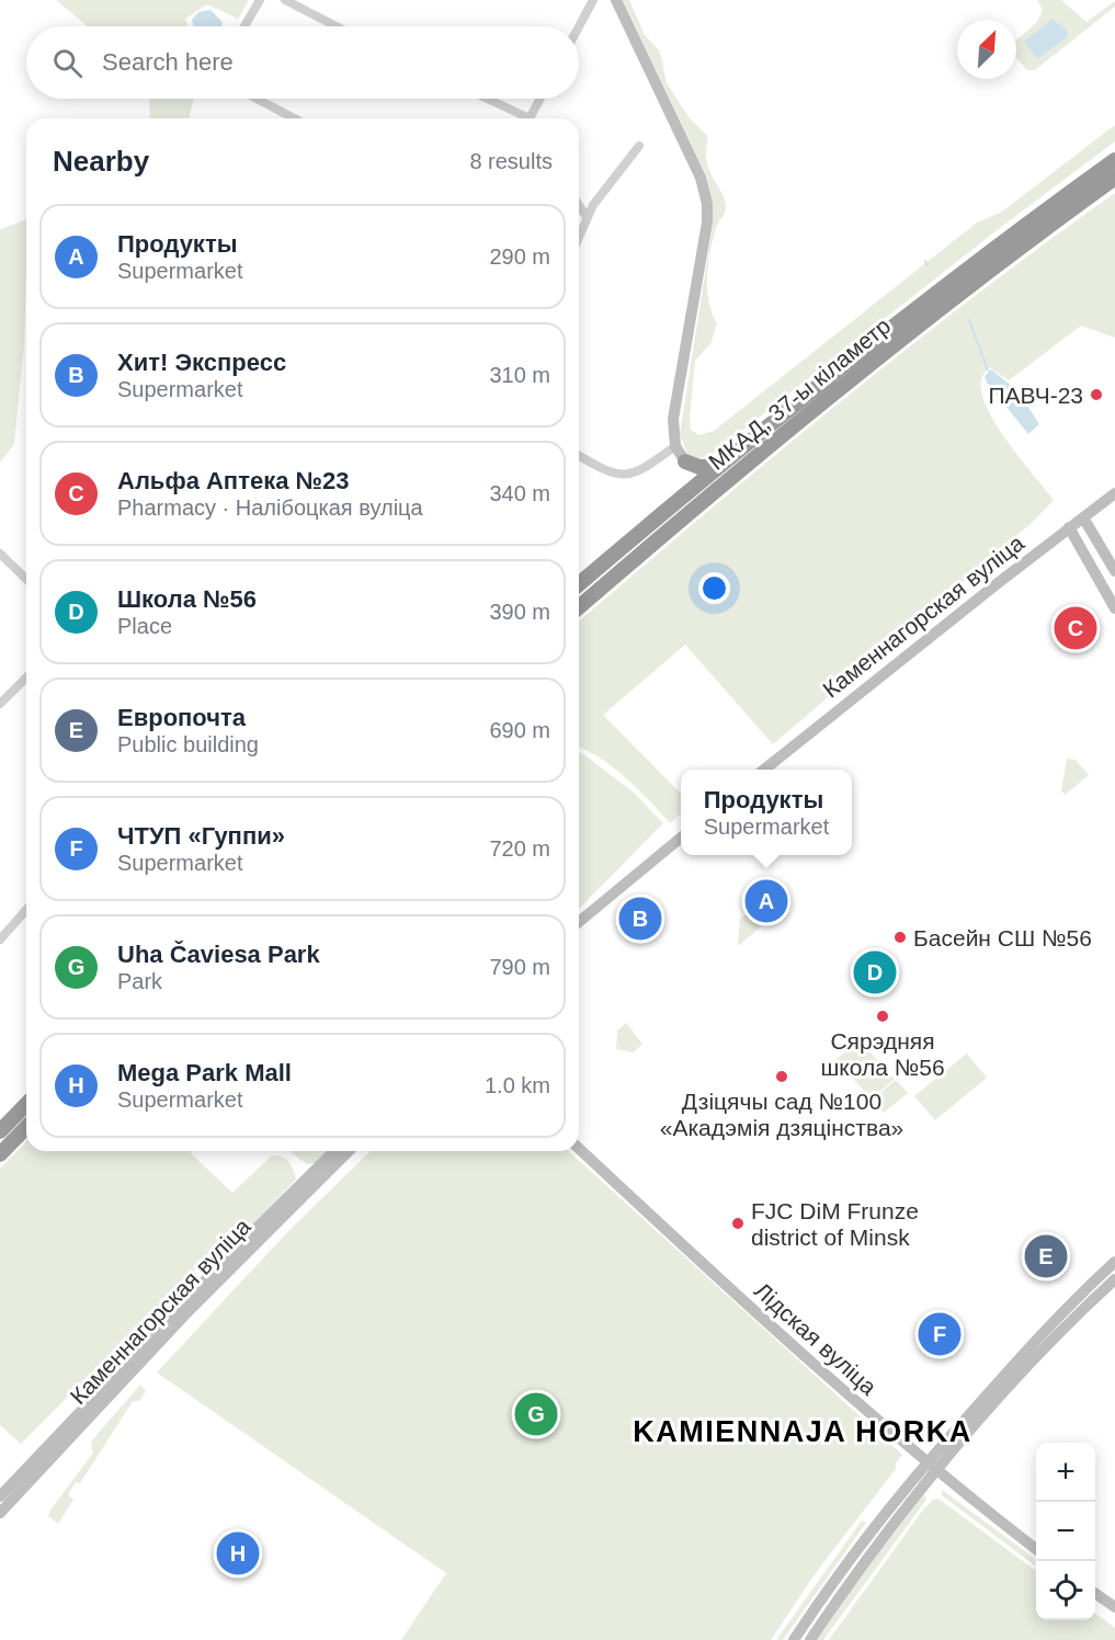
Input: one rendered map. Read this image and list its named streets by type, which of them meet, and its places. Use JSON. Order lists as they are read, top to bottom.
{
  "streets": {
    "highway": ["МКАД, 37-ы кіламетр"],
    "main road": ["Каменнагорская вуліца", "Лідская вуліца"]
  },
  "districts": ["KAMIENNAJA HORKA"],
  "places": [
    "ПАВЧ-23",
    "Басейн СШ №56",
    "Сярэдняя школа №56",
    "Дзіцячы сад №100 «Акадэмія дзяцінства»",
    "FJC DiM Frunze district of Minsk"
  ],
  "north": "top right",
  "page": {
    "search": "Search here",
    "heading": ["Nearby", "8 results"],
    "list": [
      {
        "mark": "A",
        "name": "Продукты",
        "note": "Supermarket",
        "value": "290 m"
      },
      {
        "mark": "B",
        "name": "Хит! Экспресс",
        "note": "Supermarket",
        "value": "310 m"
      },
      {
        "mark": "C",
        "name": "Альфа Аптека №23",
        "note": "Pharmacy · Налібоцкая вуліца",
        "value": "340 m"
      },
      {
        "mark": "D",
        "name": "Школа №56",
        "note": "Place",
        "value": "390 m"
      },
      {
        "mark": "E",
        "name": "Европочта",
        "note": "Public building",
        "value": "690 m"
      },
      {
        "mark": "F",
        "name": "ЧТУП «Гуппи»",
        "note": "Supermarket",
        "value": "720 m"
      },
      {
        "mark": "G",
        "name": "Uha Čaviesa Park",
        "note": "Park",
        "value": "790 m"
      },
      {
        "mark": "H",
        "name": "Mega Park Mall",
        "note": "Supermarket",
        "value": "1.0 km"
      }
    ],
    "pins": [
      "C",
      "A",
      "B",
      "D",
      "E",
      "F",
      "G",
      "H"
    ],
    "popup": ["Продукты", "Supermarket"],
    "map_buttons": ["+", "−"]
  }
}
